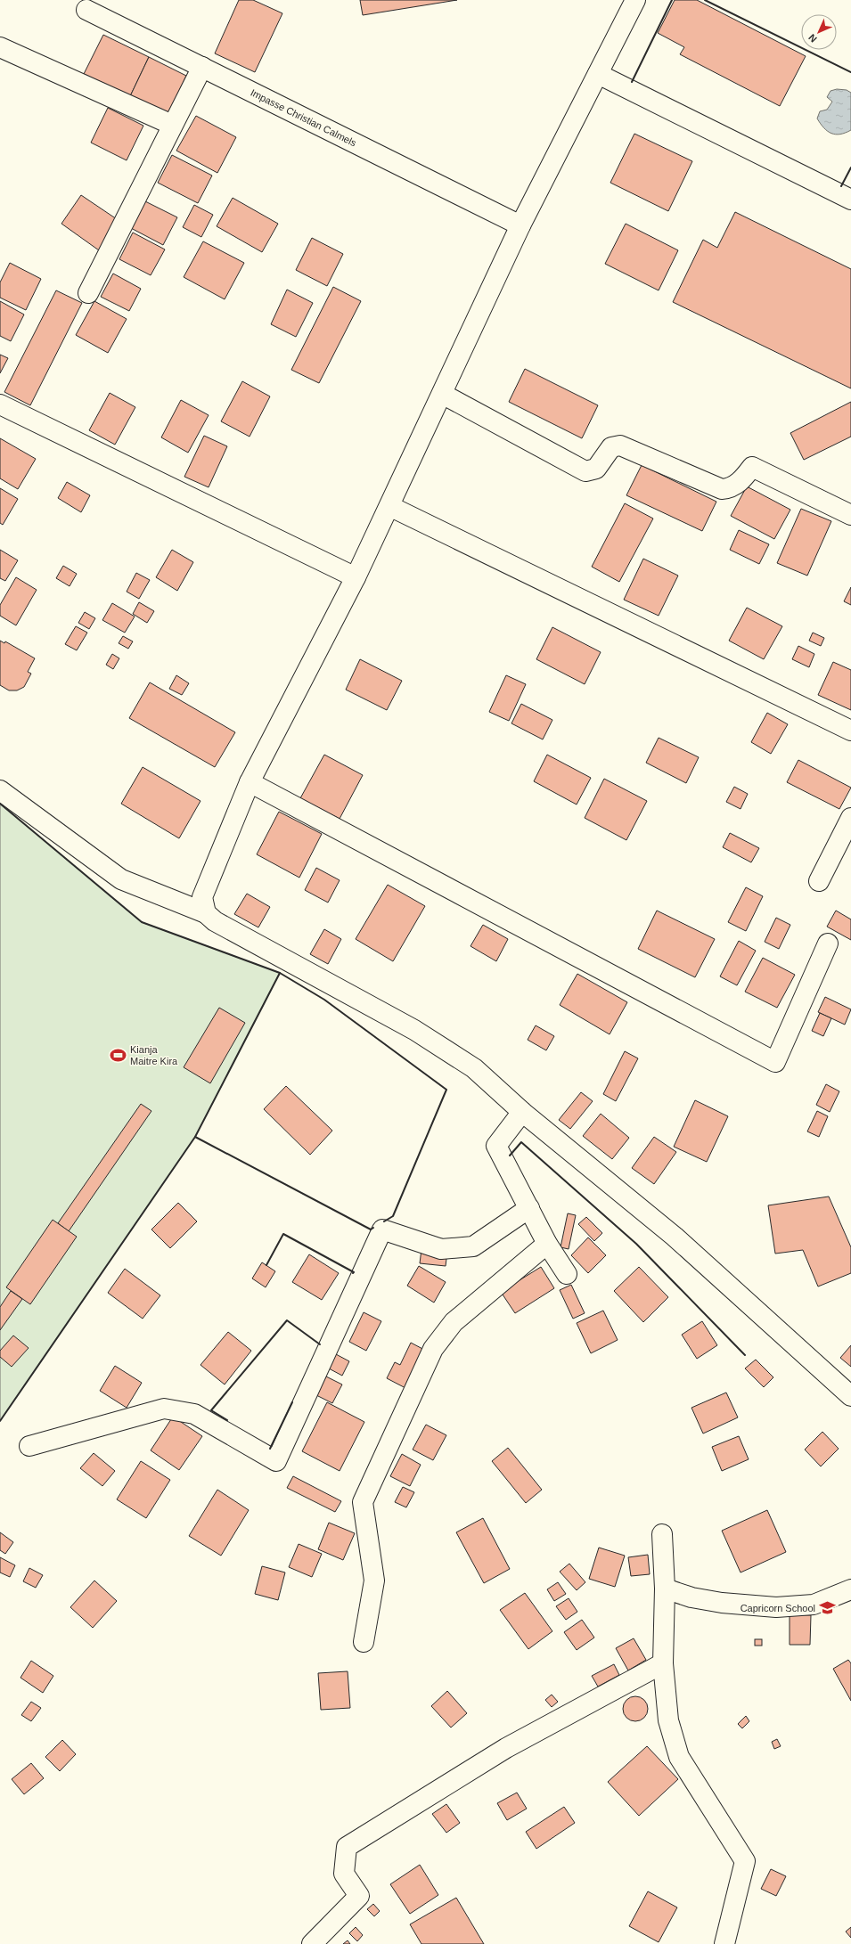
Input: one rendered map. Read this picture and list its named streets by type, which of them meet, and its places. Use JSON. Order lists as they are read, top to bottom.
{
  "streets": {
    "street": ["Impasse Christian Calmels"]
  },
  "places": {
    "sports": ["Kianja Maitre Kira"],
    "school or university": ["Capricorn School"]
  },
  "north": "bottom left"
}
